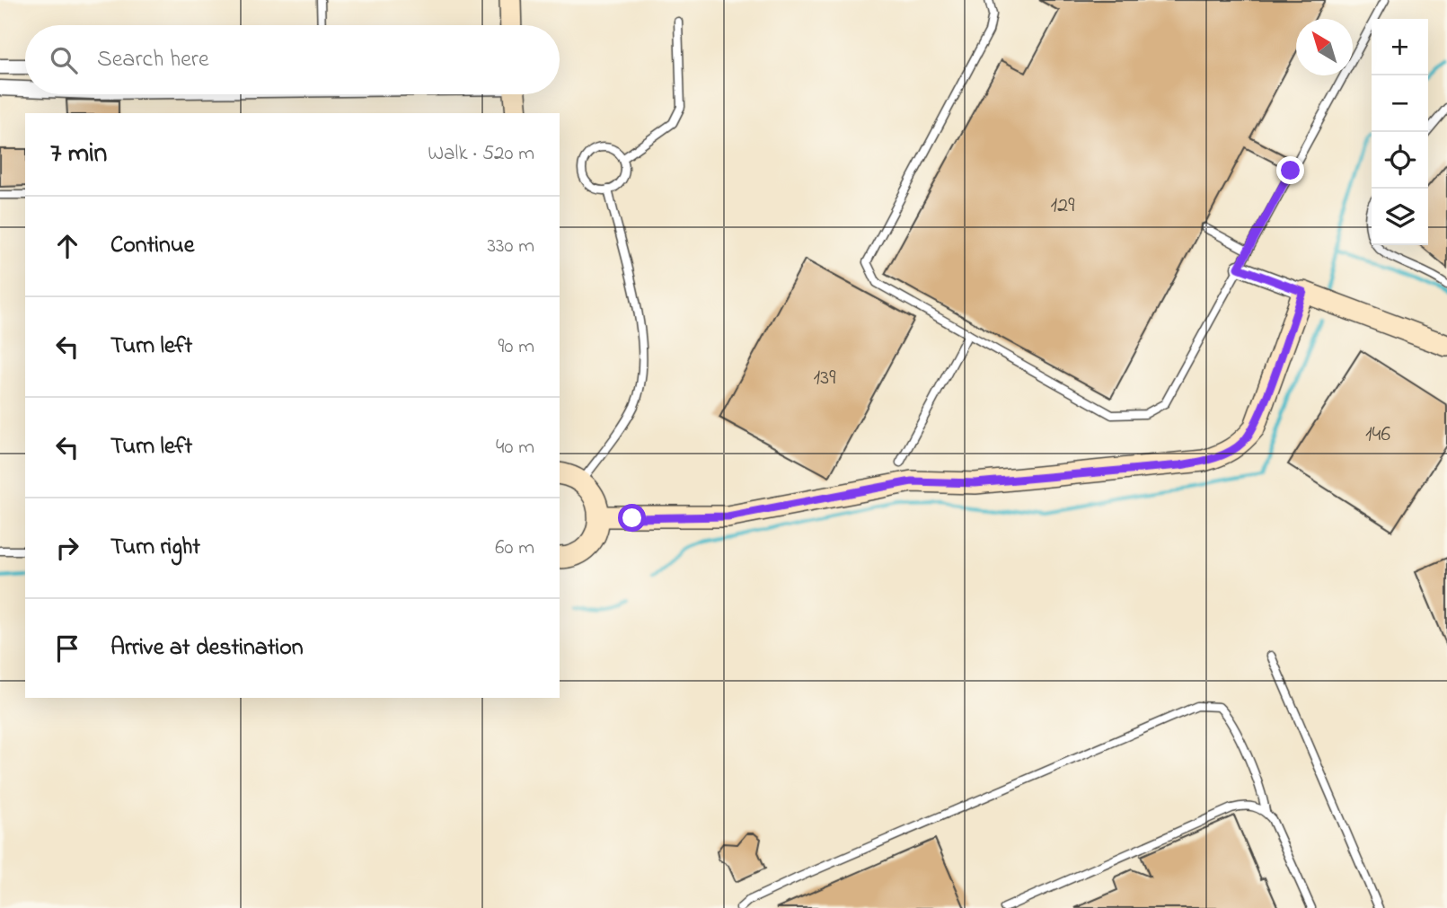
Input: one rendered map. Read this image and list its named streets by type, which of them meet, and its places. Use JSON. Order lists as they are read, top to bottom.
{
  "house_numbers": ["129", "139", "146"],
  "north": "top left",
  "page": {
    "map_buttons": ["+", "−"],
    "search": "Search here",
    "heading": ["7 min", "Walk · 520 m"],
    "list": [
      ["Continue", "330 m"],
      ["Turn left", "90 m"],
      ["Turn left", "40 m"],
      ["Turn right", "60 m"],
      "Arrive at destination"
    ]
  }
}
